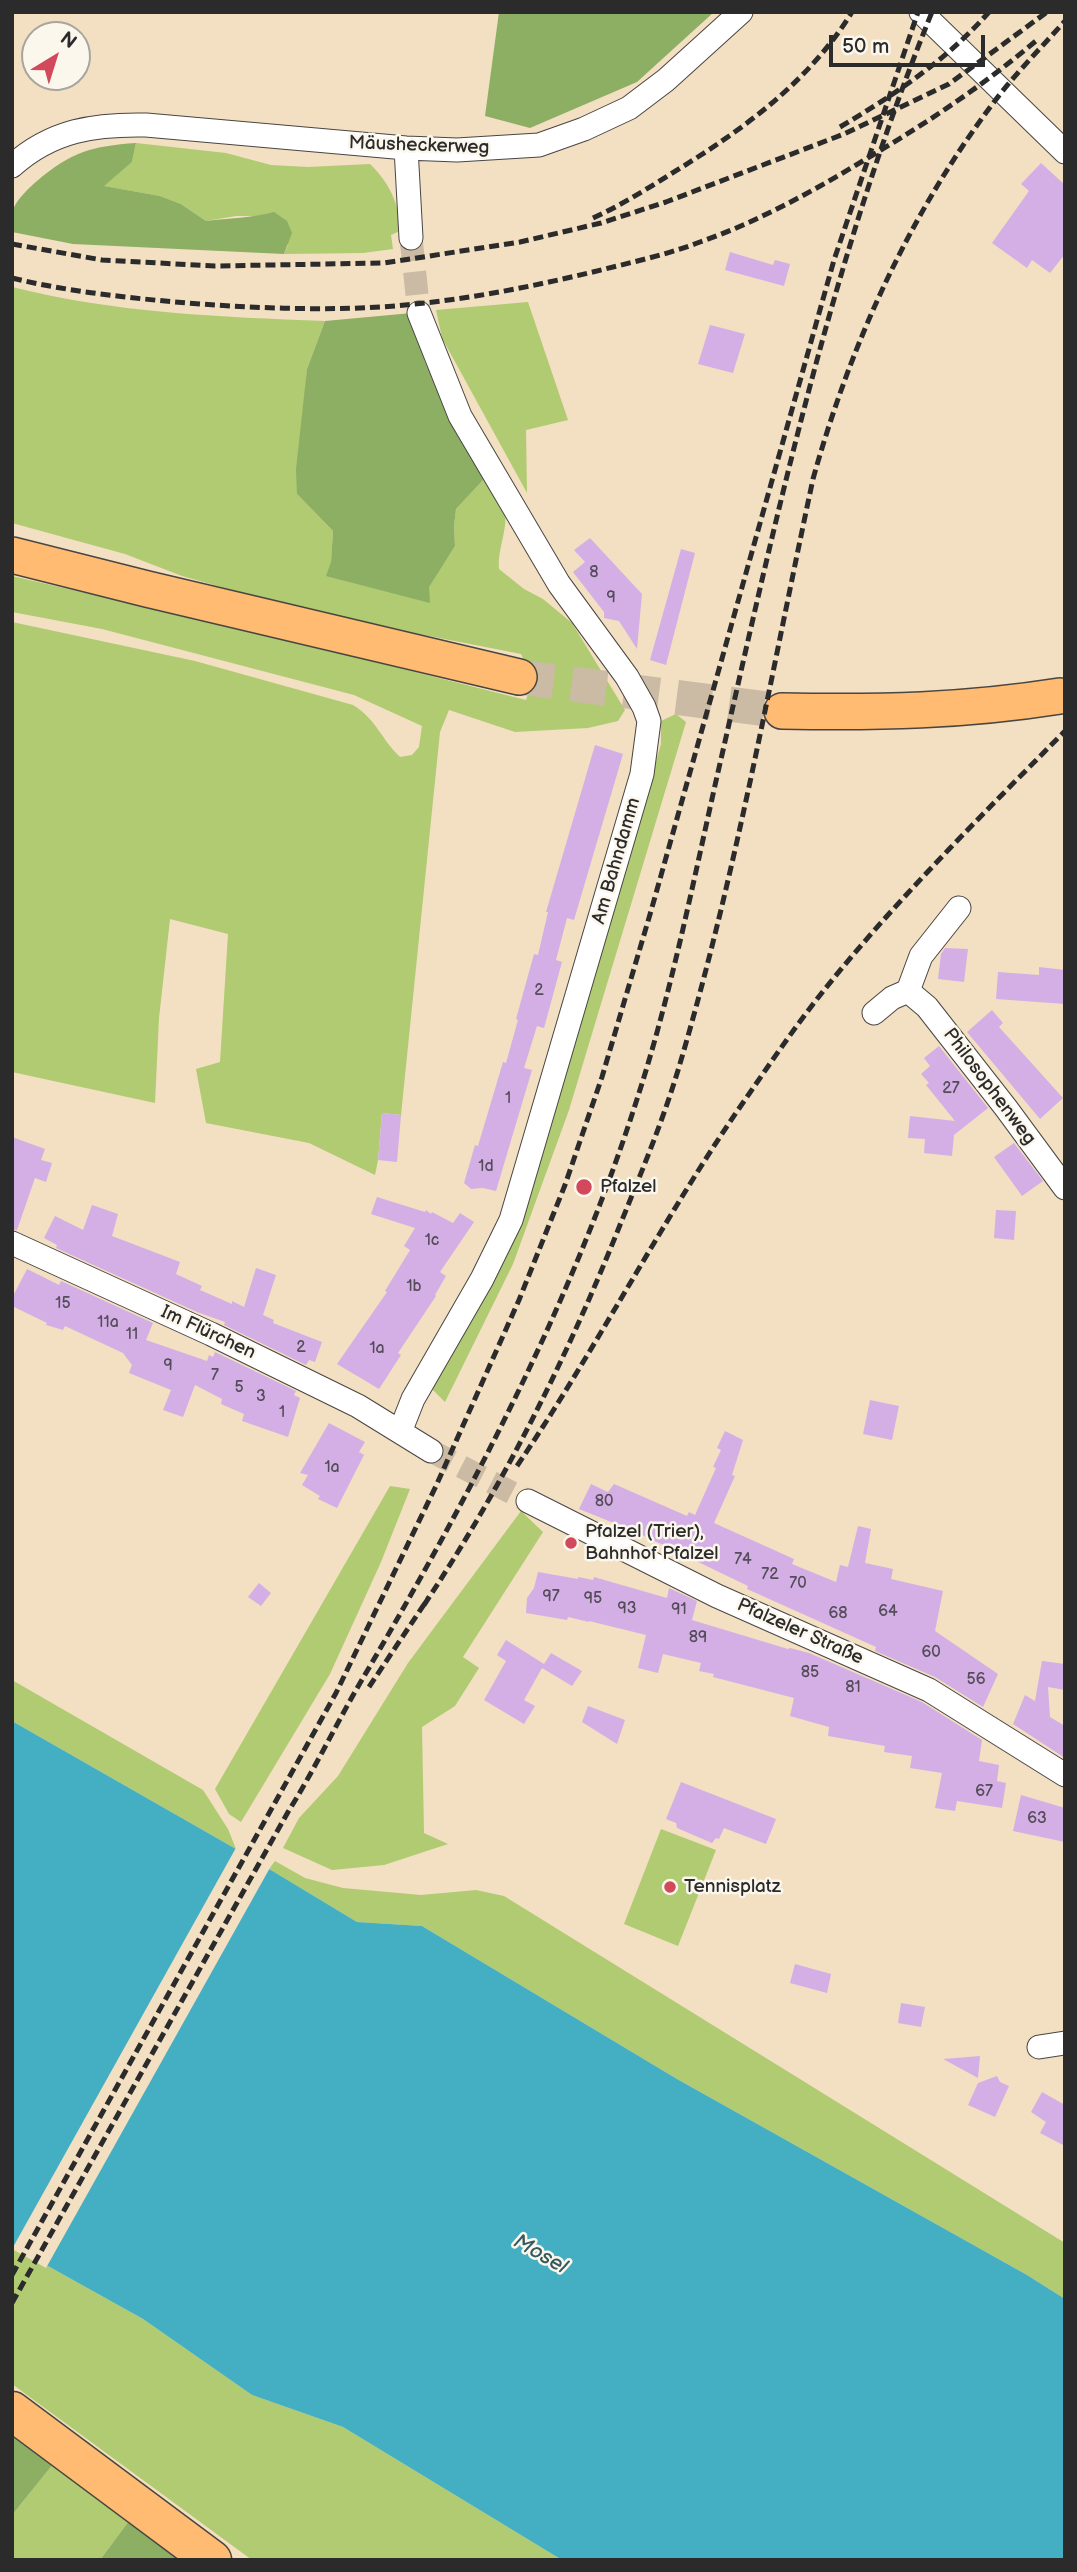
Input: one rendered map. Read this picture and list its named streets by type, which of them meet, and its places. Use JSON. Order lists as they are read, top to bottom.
{
  "streets": {
    "street": [
      "Mäusheckerweg",
      "Am Bahndamm",
      "Philosophenweg",
      "Im Flürchen",
      "Pfalzeler Straße"
    ]
  },
  "crossings": [
    ["Am Bahndamm", "Im Flürchen"]
  ],
  "water": ["Mosel"],
  "places": ["Pfalzel", "Pfalzel (Trier), Bahnhof Pfalzel", "Tennisplatz"],
  "house_numbers": [
    "8",
    "9",
    "2",
    "27",
    "1",
    "1d",
    "1c",
    "1b",
    "15",
    "11a",
    "11",
    "2",
    "1a",
    "9",
    "7",
    "5",
    "3",
    "1",
    "1a",
    "80",
    "74",
    "72",
    "70",
    "97",
    "95",
    "93",
    "91",
    "64",
    "68",
    "89",
    "60",
    "85",
    "56",
    "81",
    "67",
    "63"
  ],
  "scale_bar": "50 m",
  "north": "top right"
}
